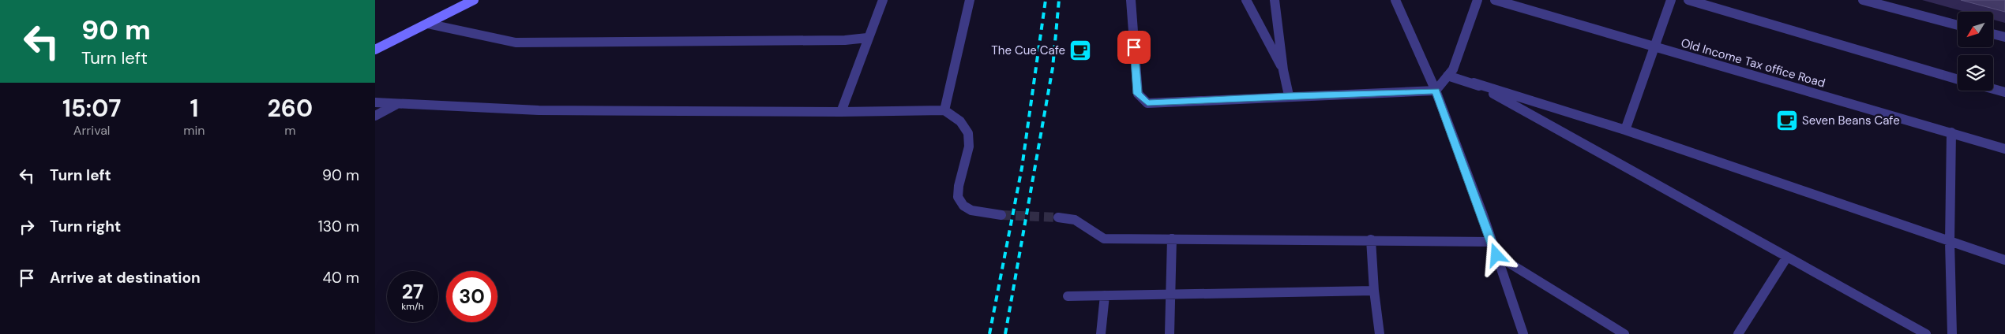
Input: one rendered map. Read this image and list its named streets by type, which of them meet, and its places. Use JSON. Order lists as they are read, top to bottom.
{
  "streets": {
    "street": ["Old Income Tax office Road"]
  },
  "places": {
    "cafe": ["The Cue Cafe", "Seven Beans Cafe"]
  },
  "north": "bottom left",
  "page": {
    "turn": ["90 m", "Turn left"],
    "eta": [
      "15:07",
      "Arrival",
      "1",
      "min",
      "260",
      "m"
    ],
    "list": [
      {
        "name": "Turn left",
        "value": "90 m"
      },
      {
        "name": "Turn right",
        "value": "130 m"
      },
      {
        "name": "Arrive at destination",
        "value": "40 m"
      }
    ],
    "speed": "27 km/h",
    "limit": "30"
  }
}
